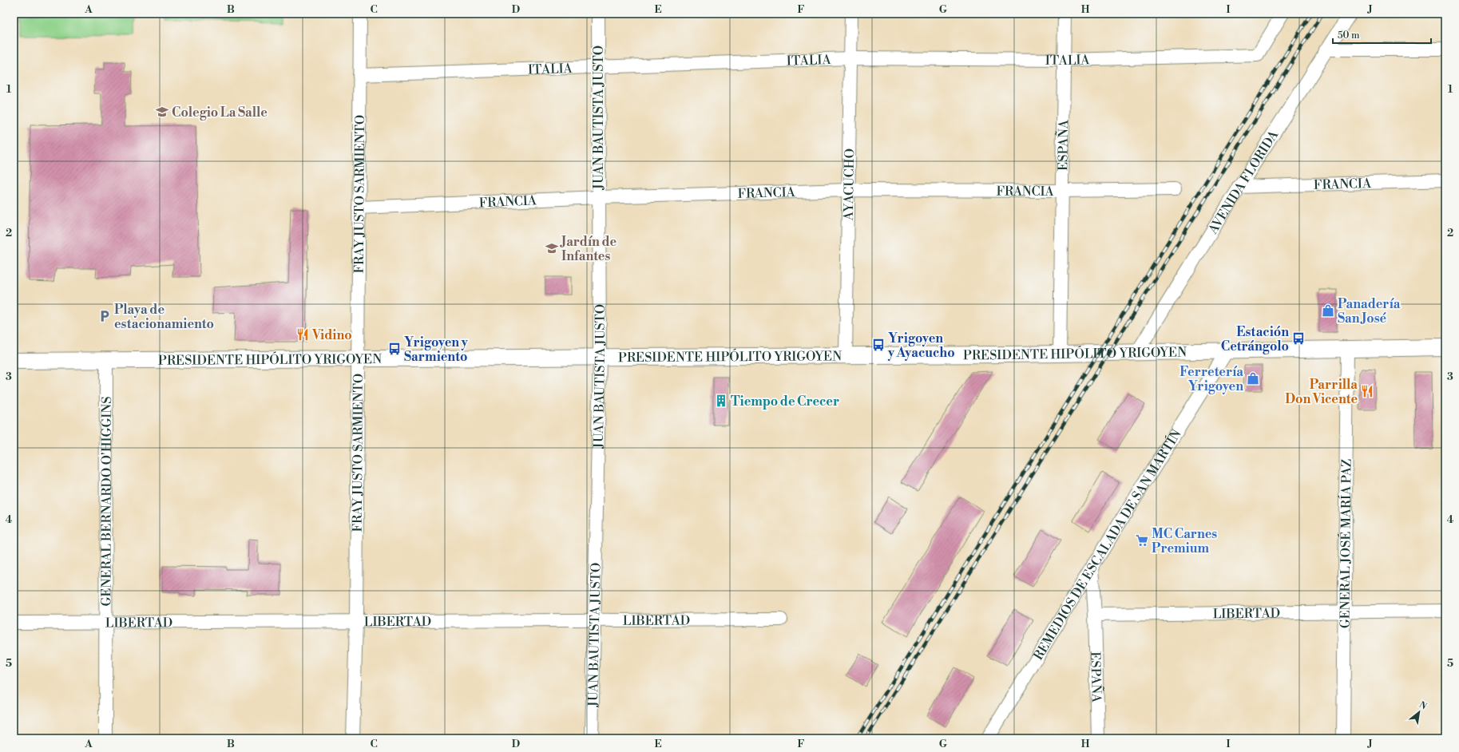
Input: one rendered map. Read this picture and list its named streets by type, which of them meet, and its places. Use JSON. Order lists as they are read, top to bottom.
{
  "streets": {
    "street": [
      "ITALIA",
      "JUAN BAUTISTA JUSTO",
      "ESPAÑA",
      "AVENIDA FLORIDA",
      "FRANCIA",
      "AYACUCHO",
      "FRAY JUSTO SARMIENTO",
      "PRESIDENTE HIPÓLITO YRIGOYEN",
      "GENERAL BERNARDO O'HIGGINS",
      "GENERAL JOSÉ MARÍA PAZ",
      "REMEDIOS DE ESCALADA DE SAN MARTÍN",
      "LIBERTAD"
    ]
  },
  "crossings": [
    ["ITALIA", "JUAN BAUTISTA JUSTO"],
    ["ITALIA", "ESPAÑA"],
    ["ITALIA", "AYACUCHO"],
    ["ITALIA", "FRAY JUSTO SARMIENTO"],
    ["JUAN BAUTISTA JUSTO", "FRANCIA"],
    ["JUAN BAUTISTA JUSTO", "PRESIDENTE HIPÓLITO YRIGOYEN"],
    ["JUAN BAUTISTA JUSTO", "LIBERTAD"],
    ["ESPAÑA", "FRANCIA"],
    ["ESPAÑA", "PRESIDENTE HIPÓLITO YRIGOYEN"],
    ["ESPAÑA", "LIBERTAD"],
    ["AVENIDA FLORIDA", "FRANCIA"],
    ["AVENIDA FLORIDA", "PRESIDENTE HIPÓLITO YRIGOYEN"],
    ["FRANCIA", "AYACUCHO"],
    ["FRANCIA", "FRAY JUSTO SARMIENTO"],
    ["AYACUCHO", "PRESIDENTE HIPÓLITO YRIGOYEN"],
    ["FRAY JUSTO SARMIENTO", "PRESIDENTE HIPÓLITO YRIGOYEN"],
    ["FRAY JUSTO SARMIENTO", "LIBERTAD"],
    ["PRESIDENTE HIPÓLITO YRIGOYEN", "GENERAL BERNARDO O'HIGGINS"],
    ["PRESIDENTE HIPÓLITO YRIGOYEN", "GENERAL JOSÉ MARÍA PAZ"],
    ["PRESIDENTE HIPÓLITO YRIGOYEN", "REMEDIOS DE ESCALADA DE SAN MARTÍN"],
    ["GENERAL BERNARDO O'HIGGINS", "LIBERTAD"],
    ["GENERAL JOSÉ MARÍA PAZ", "LIBERTAD"]
  ],
  "places": {
    "school or university": ["Colegio La Salle", "Jardín de Infantes"],
    "shop": ["Panadería San José", "Ferretería Yrigoyen"],
    "parking": ["Playa de estacionamiento"],
    "restaurant": ["Vidino", "Parrilla Don Vicente"],
    "bus stop": ["Estación Cetrángolo", "Yrigoyen y Ayacucho", "Yrigoyen y Sarmiento"],
    "building": ["Tiempo de Crecer"],
    "supermarket": ["MC Carnes Premium"]
  },
  "scale_bar": "50 m",
  "north": "top right",
  "grid": {
    "columns": [
      "A",
      "B",
      "C",
      "D",
      "E",
      "F",
      "G",
      "H",
      "I",
      "J"
    ],
    "rows": [
      "1",
      "2",
      "3",
      "4",
      "5"
    ]
  }
}
